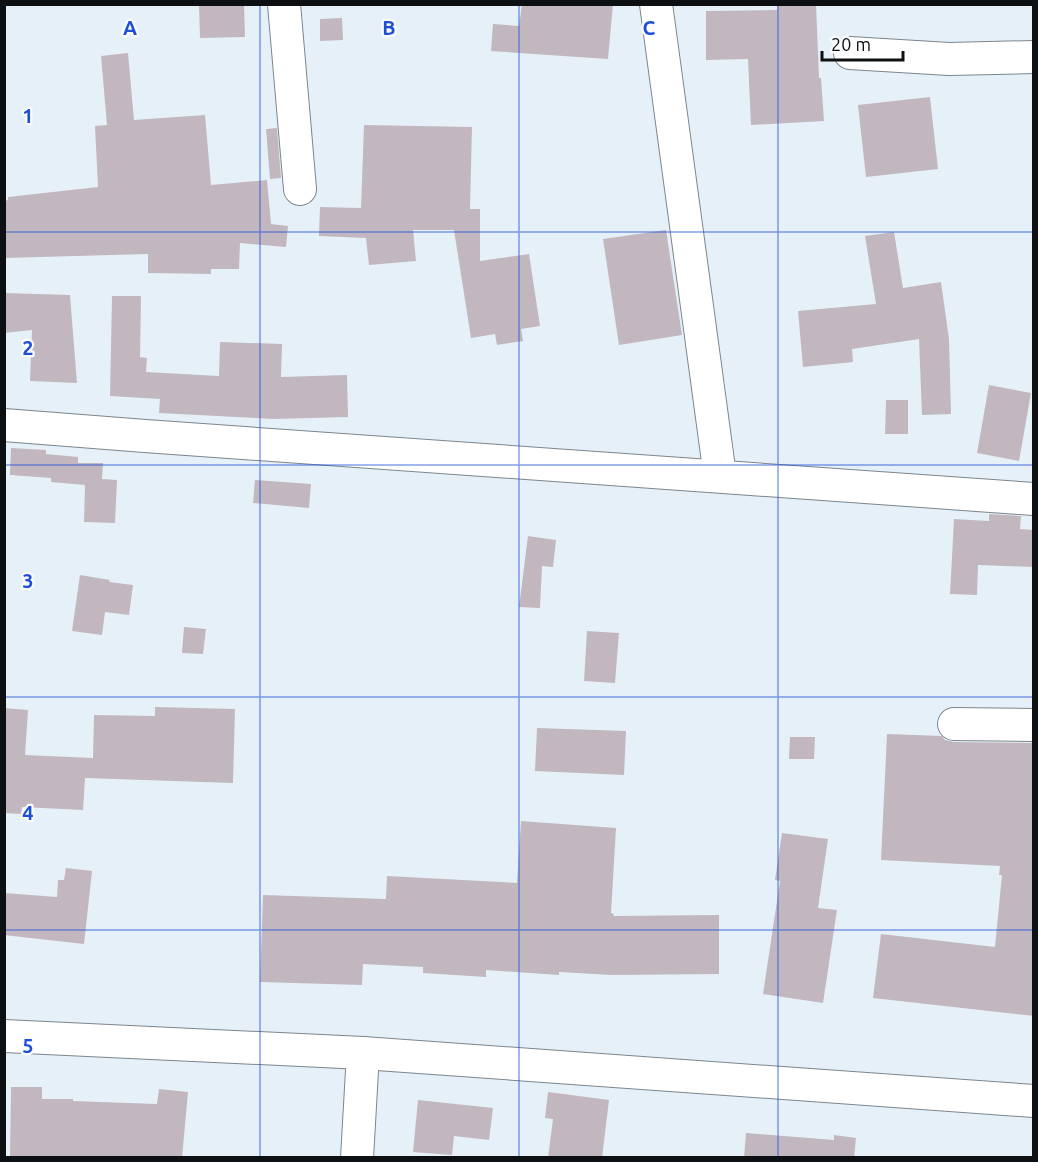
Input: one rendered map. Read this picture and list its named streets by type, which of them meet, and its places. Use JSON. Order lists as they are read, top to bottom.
{
  "scale_bar": "20 m",
  "grid": {
    "columns": ["A", "B", "C"],
    "rows": [
      "1",
      "2",
      "3",
      "4",
      "5"
    ]
  }
}
